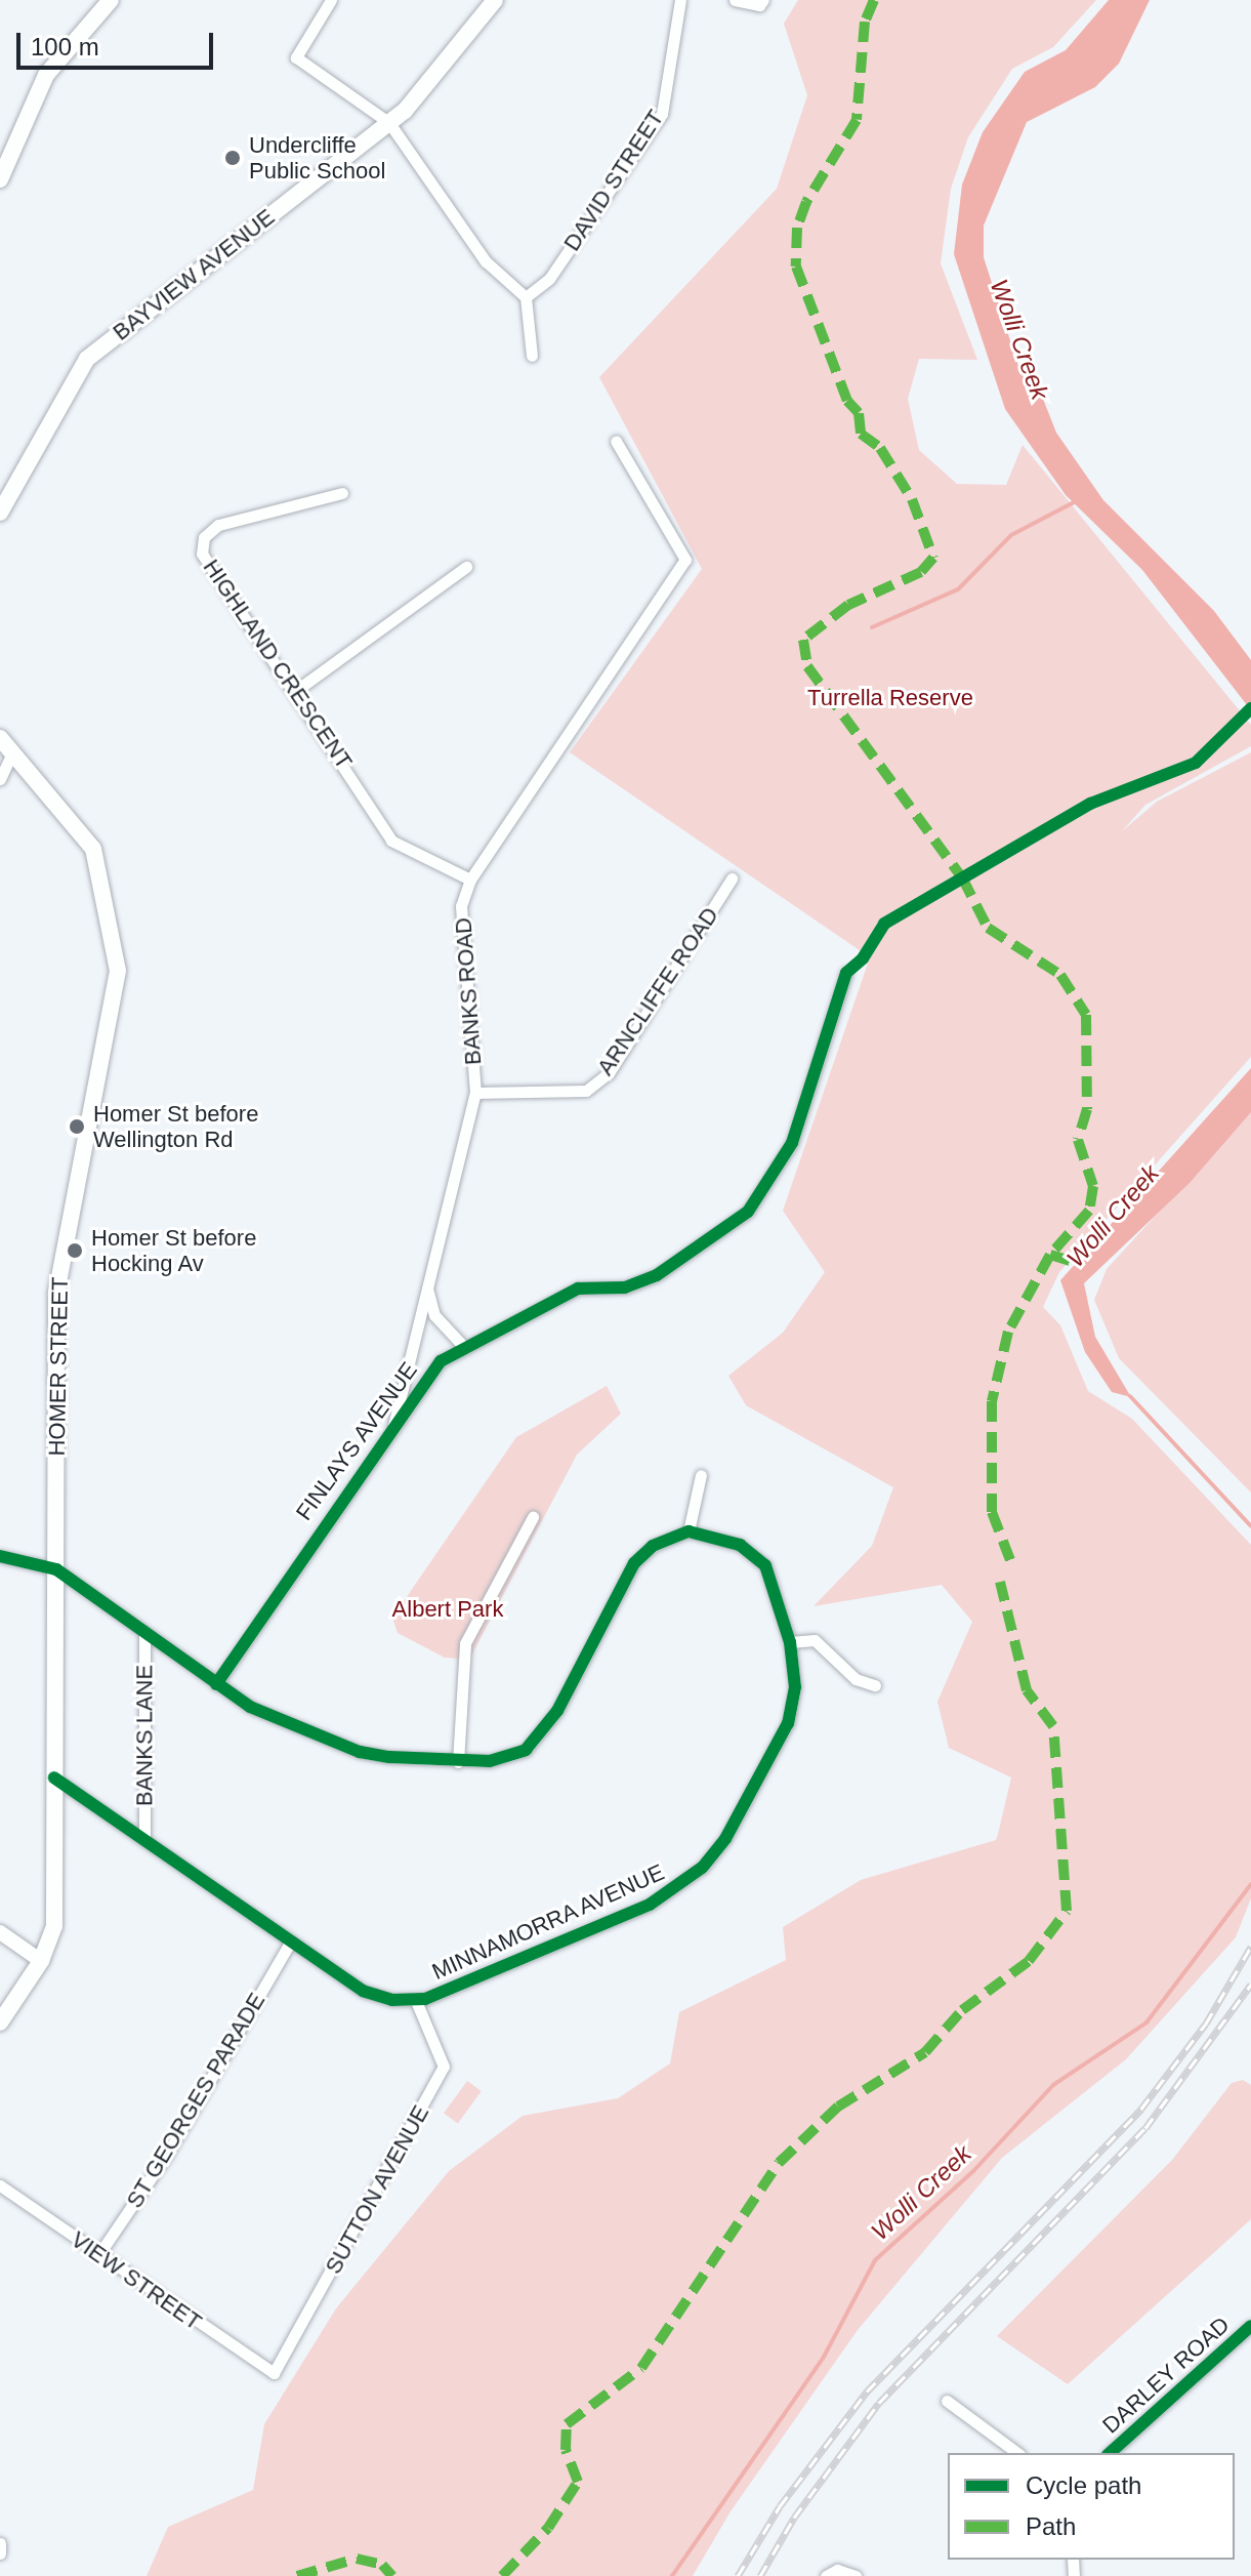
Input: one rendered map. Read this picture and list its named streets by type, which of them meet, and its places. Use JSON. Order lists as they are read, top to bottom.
{
  "streets": {
    "main road": ["BAYVIEW AVENUE", "HOMER STREET"],
    "street": [
      "DAVID STREET",
      "HIGHLAND CRESCENT",
      "BANKS ROAD",
      "ARNCLIFFE ROAD",
      "FINLAYS AVENUE",
      "BANKS LANE",
      "MINNAMORRA AVENUE",
      "ST GEORGES PARADE",
      "SUTTON AVENUE",
      "VIEW STREET",
      "DARLEY ROAD"
    ]
  },
  "crossings": [
    ["HIGHLAND CRESCENT", "BANKS ROAD"],
    ["BANKS ROAD", "ARNCLIFFE ROAD"],
    ["BANKS ROAD", "FINLAYS AVENUE"],
    ["HOMER STREET", "MINNAMORRA AVENUE"],
    ["BANKS LANE", "MINNAMORRA AVENUE"],
    ["MINNAMORRA AVENUE", "ST GEORGES PARADE"],
    ["MINNAMORRA AVENUE", "SUTTON AVENUE"],
    ["ST GEORGES PARADE", "VIEW STREET"],
    ["SUTTON AVENUE", "VIEW STREET"]
  ],
  "water": ["Wolli Creek"],
  "parks": ["Turrella Reserve", "Albert Park"],
  "places": ["Undercliffe Public School", "Homer St before Wellington Rd", "Homer St before Hocking Av"],
  "legend": ["Cycle path", "Path"],
  "scale_bar": "100 m"
}
